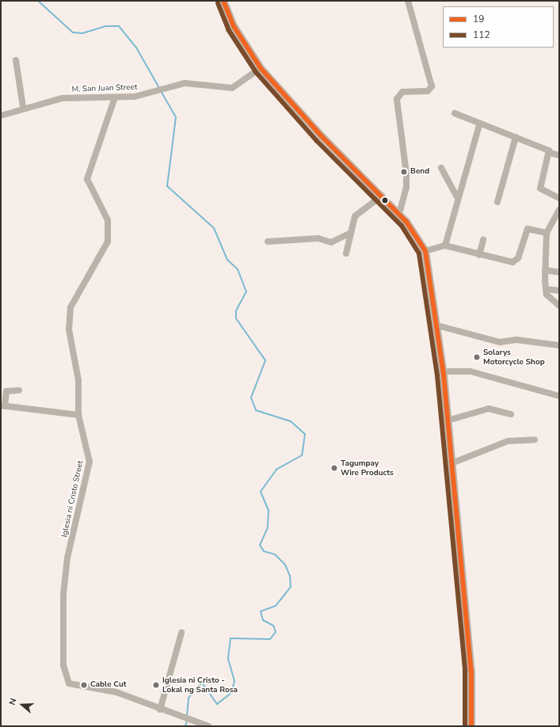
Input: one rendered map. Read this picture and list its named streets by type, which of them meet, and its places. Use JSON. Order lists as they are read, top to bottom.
{
  "streets": {
    "street": ["M. San Juan Street", "Iglesia ni Cristo Street"]
  },
  "crossings": [
    ["M. San Juan Street", "Iglesia ni Cristo Street"]
  ],
  "places": [
    "Bend",
    "Solarys Motorcycle Shop",
    "Tagumpay Wire Products",
    "Cable Cut",
    "Iglesia ni Cristo - Lokal ng Santa Rosa"
  ],
  "lines": ["transit line 19", "transit line 112"],
  "legend": ["19", "112"],
  "north": "left"
}
